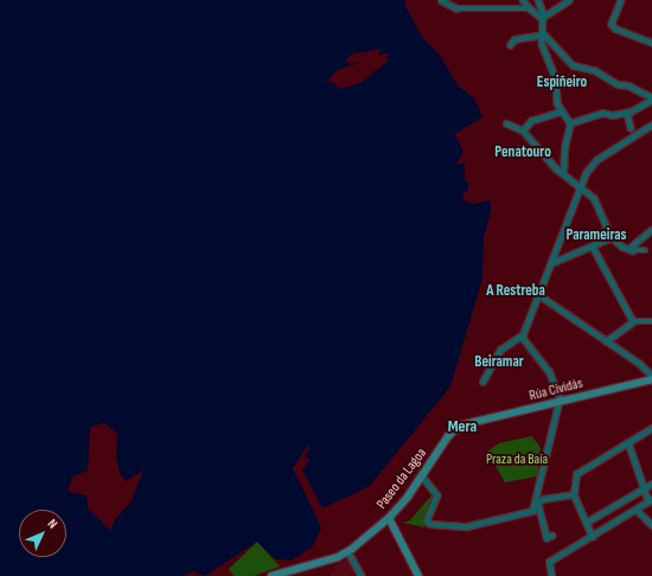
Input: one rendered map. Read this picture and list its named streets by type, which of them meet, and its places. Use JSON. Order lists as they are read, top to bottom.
{
  "streets": {
    "main road": ["Rúa Cividás", "Paseo da Lagoa"]
  },
  "crossings": [
    ["Rúa Cividás", "Paseo da Lagoa"]
  ],
  "districts": [
    "Espiñeiro",
    "Penatouro",
    "Parameiras",
    "A Restreba",
    "Beiramar",
    "Mera"
  ],
  "parks": ["Praza da Baía"],
  "north": "top right"
}
